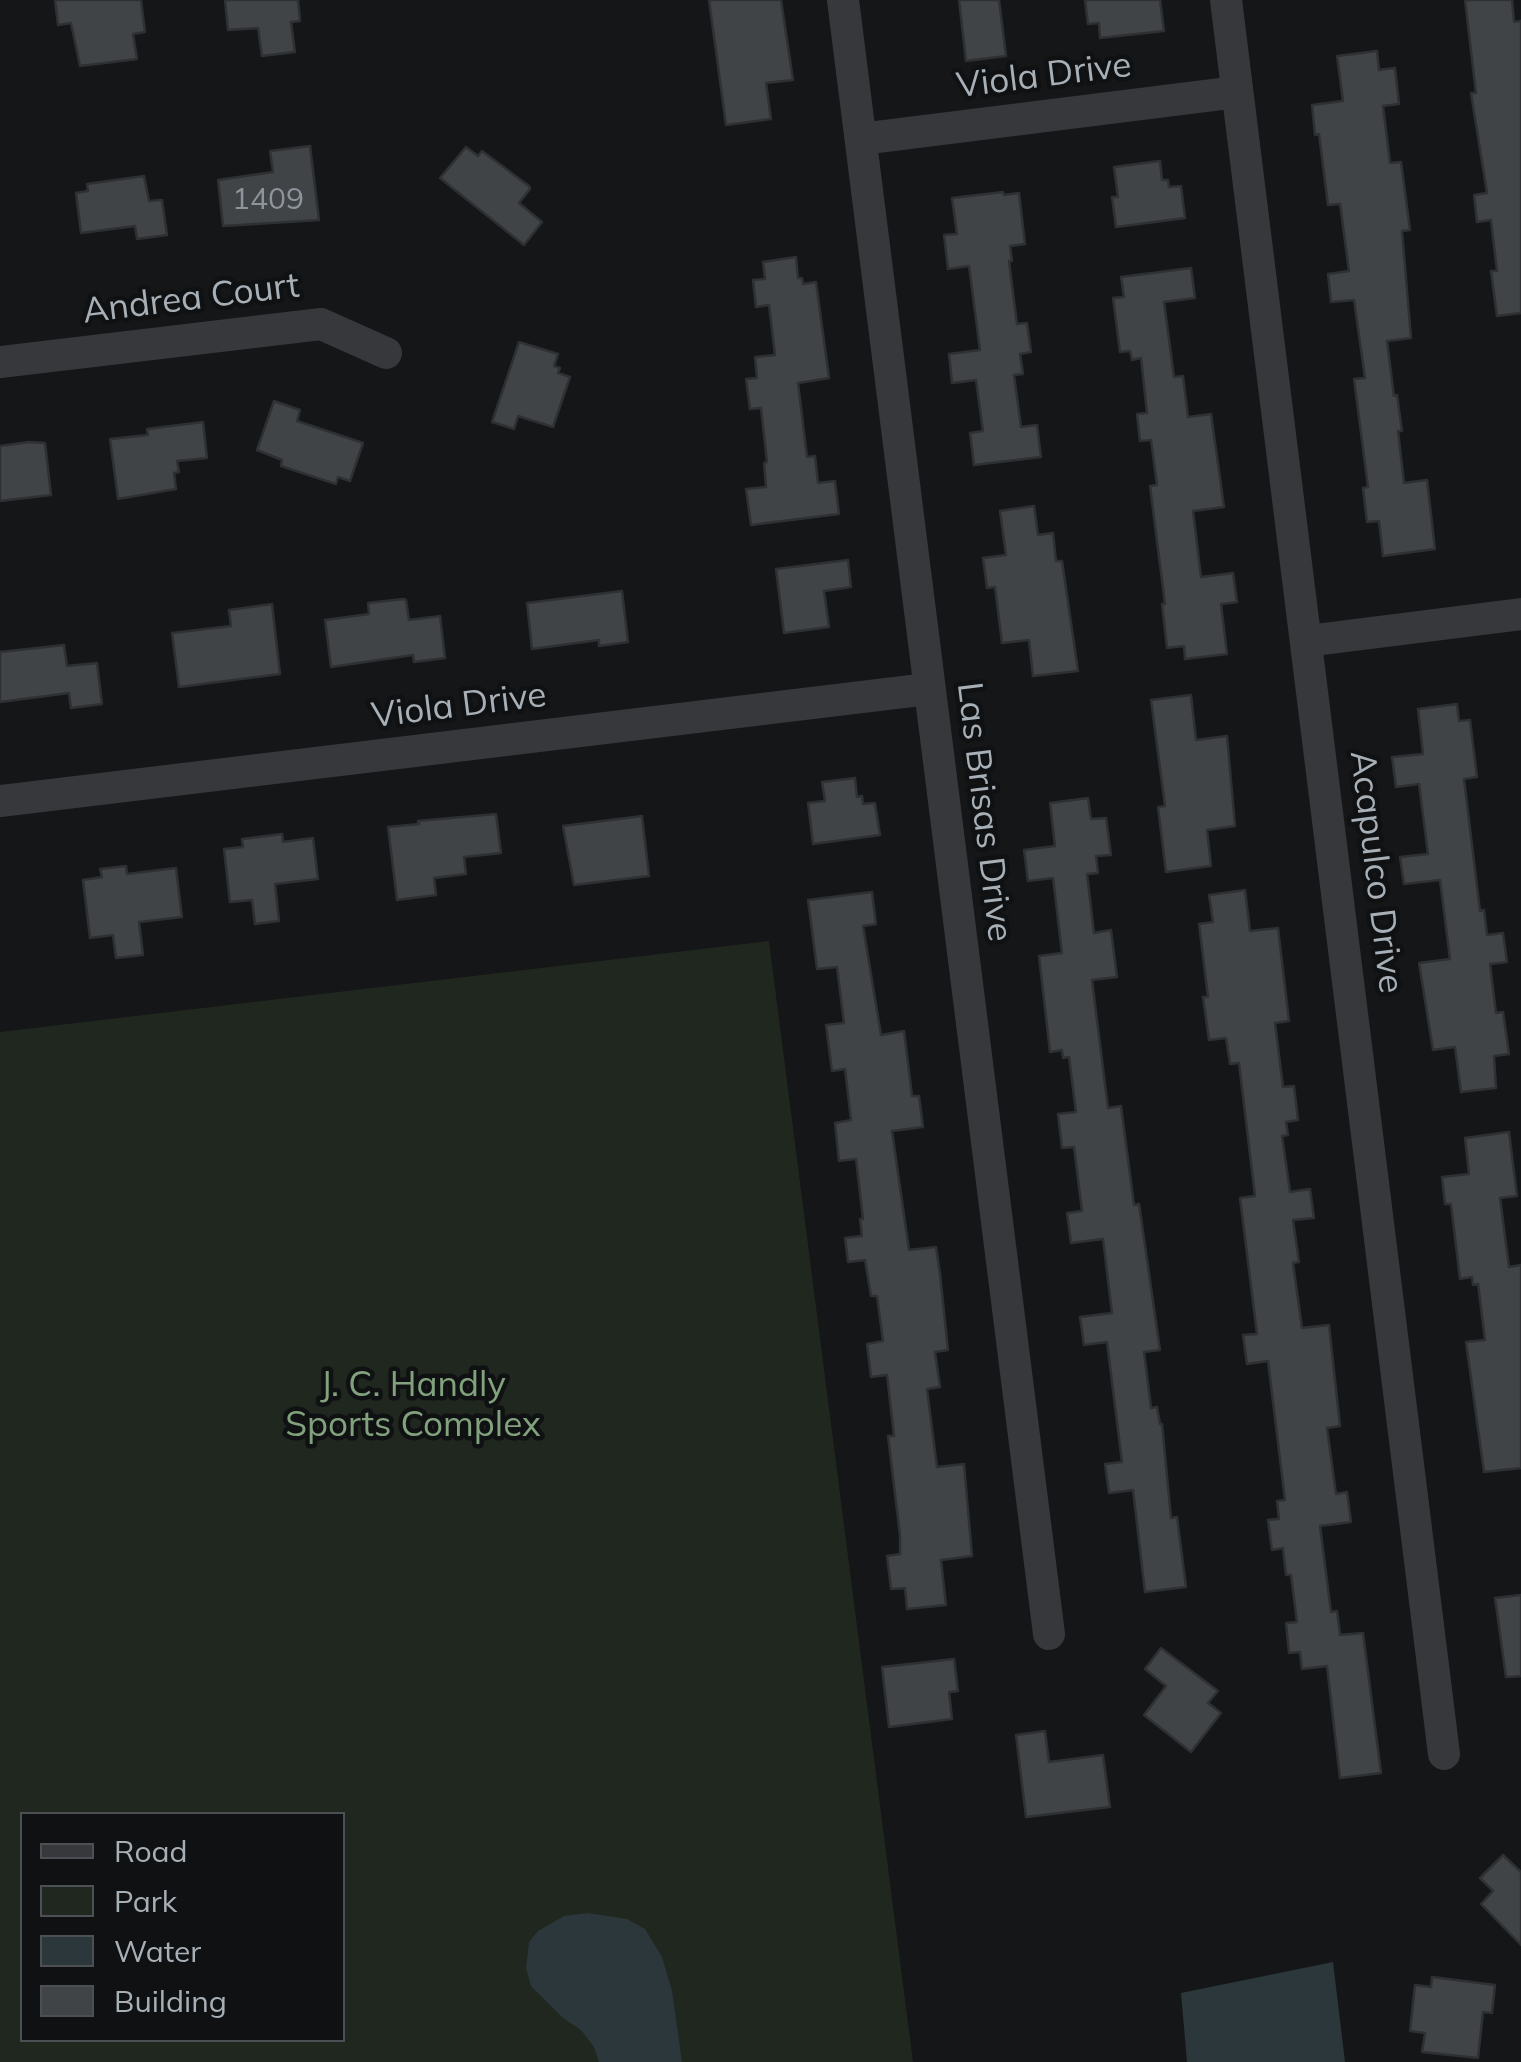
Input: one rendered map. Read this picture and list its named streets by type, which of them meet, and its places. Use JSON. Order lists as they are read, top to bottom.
{
  "streets": {
    "street": [
      "Viola Drive",
      "Andrea Court",
      "Las Brisas Drive",
      "Acapulco Drive"
    ]
  },
  "crossings": [
    ["Viola Drive", "Las Brisas Drive"],
    ["Viola Drive", "Acapulco Drive"]
  ],
  "parks": ["J. C. Handly Sports Complex"],
  "house_numbers": ["1409"],
  "legend": [
    "Road",
    "Park",
    "Water",
    "Building"
  ]
}
